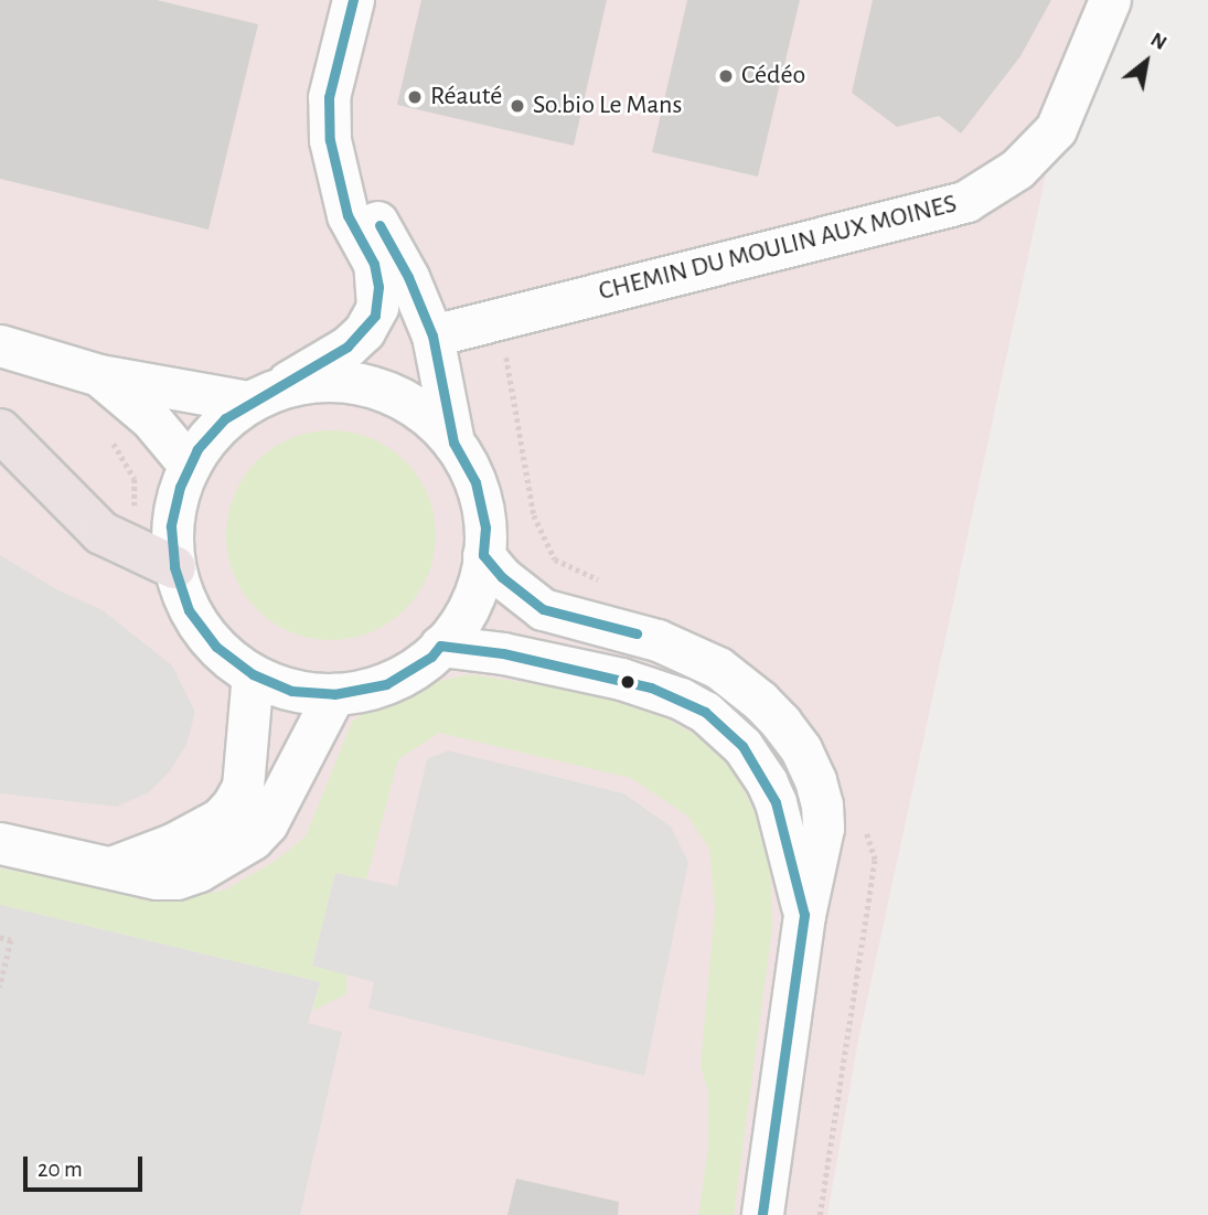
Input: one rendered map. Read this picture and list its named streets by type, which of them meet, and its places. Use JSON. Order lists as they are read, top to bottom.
{
  "streets": {
    "street": ["CHEMIN DU MOULIN AUX MOINES"]
  },
  "places": ["Cédéo", "Réauté", "So.bio Le Mans"],
  "scale_bar": "20 m",
  "north": "top right"
}
